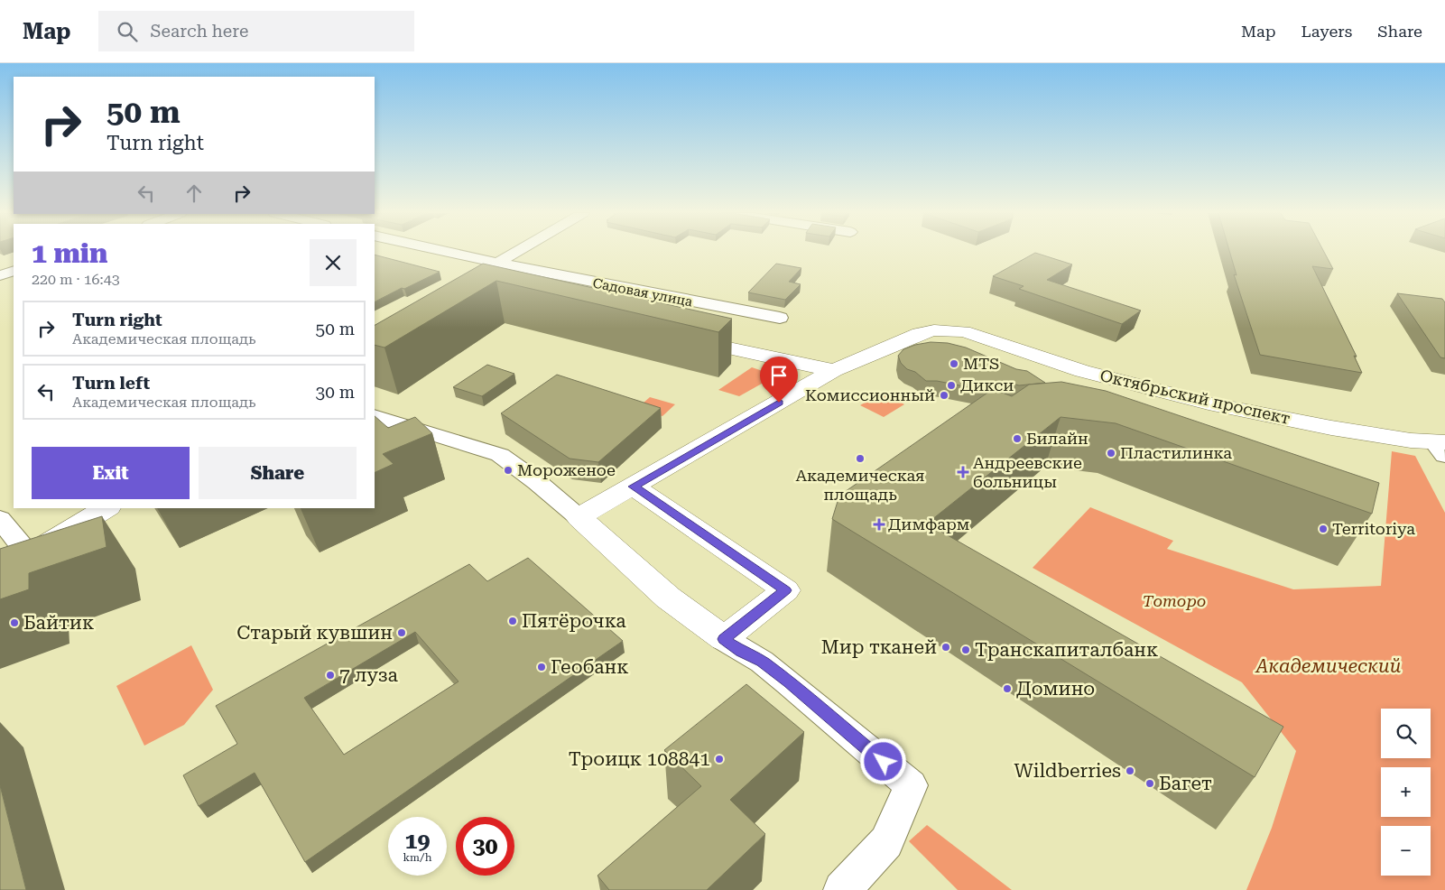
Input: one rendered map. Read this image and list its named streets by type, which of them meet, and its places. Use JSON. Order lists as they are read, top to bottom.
{
  "streets": {
    "main road": ["Октябрьский проспект"],
    "street": ["Садовая улица"]
  },
  "parks": ["Тоторо", "Академический"],
  "places": {
    "other": [
      "MTS",
      "Дикси",
      "Комиссионный",
      "Билайн",
      "Пластилинка",
      "Академическая площадь",
      "Мороженое",
      "Territoriya",
      "Пятёрочка",
      "Байтик",
      "Старый кувшин",
      "Мир тканей",
      "Транскапиталбанк",
      "Геобанк",
      "7 луза",
      "Домино",
      "Троицк 108841",
      "Wildberries",
      "Багет"
    ],
    "health": ["Андреевские больницы", "Димфарм"]
  },
  "page": {
    "header": "Map",
    "search": "Search here",
    "nav": ["Map", "Layers", "Share"],
    "turn": ["50 m", "Turn right"],
    "heading": ["1 min", "220 m · 16:43"],
    "list": [
      {
        "name": "Turn right",
        "note": "Академическая площадь",
        "value": "50 m"
      },
      {
        "name": "Turn left",
        "note": "Академическая площадь",
        "value": "30 m"
      }
    ],
    "buttons": ["Exit", "Share"],
    "map_buttons": ["+", "−"],
    "speed": "19 km/h",
    "limit": "30"
  }
}
